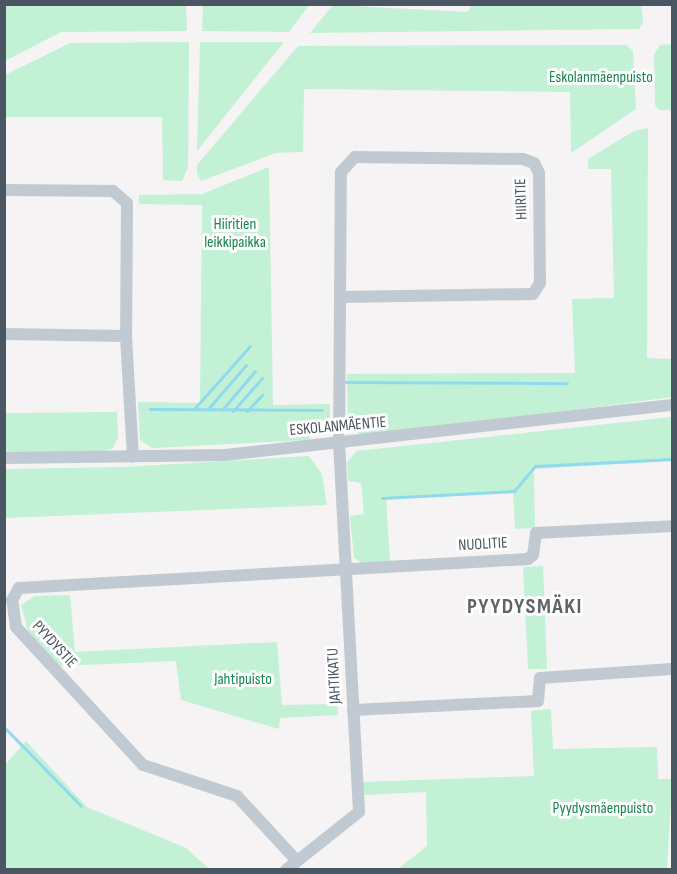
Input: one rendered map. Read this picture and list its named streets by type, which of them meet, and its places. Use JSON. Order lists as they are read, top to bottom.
{
  "streets": {
    "street": [
      "HIIRITIE",
      "ESKOLANMÄENTIE",
      "NUOLITIE",
      "PYYDYSTIE",
      "JAHTIKATU"
    ]
  },
  "crossings": [
    ["HIIRITIE", "ESKOLANMÄENTIE"],
    ["HIIRITIE", "JAHTIKATU"],
    ["ESKOLANMÄENTIE", "JAHTIKATU"],
    ["NUOLITIE", "PYYDYSTIE"],
    ["NUOLITIE", "JAHTIKATU"],
    ["PYYDYSTIE", "JAHTIKATU"]
  ],
  "districts": ["PYYDYSMÄKI"],
  "parks": [
    "Eskolanmäenpuisto",
    "Hiiritien leikkipaikka",
    "Jahtipuisto",
    "Pyydysmäenpuisto"
  ]
}
